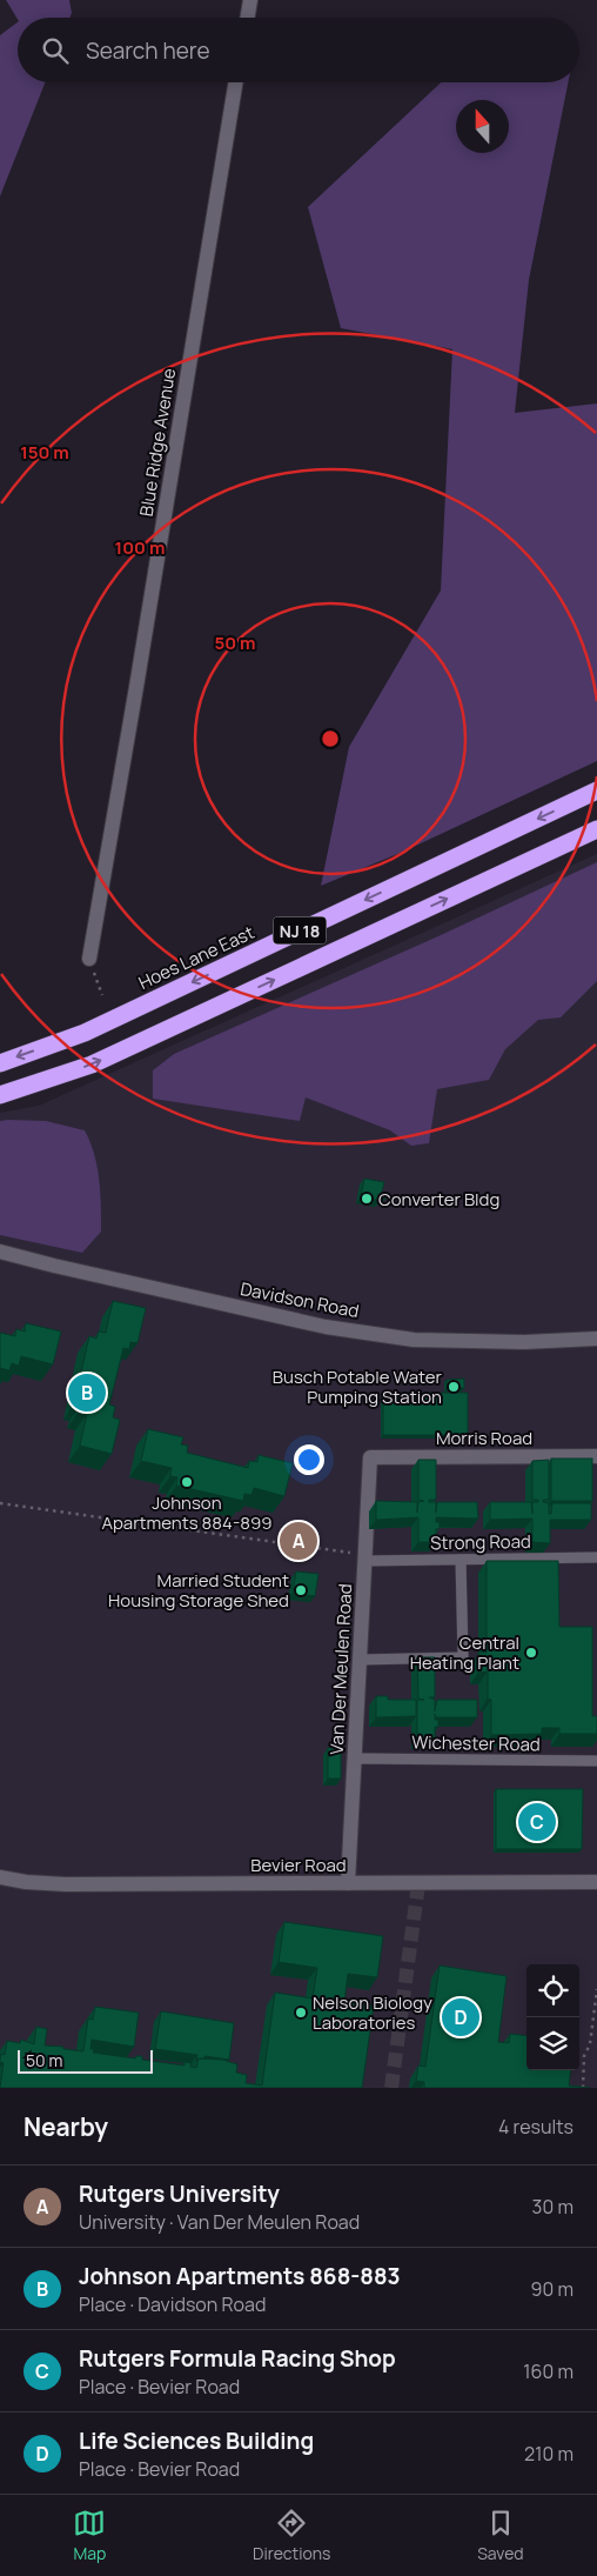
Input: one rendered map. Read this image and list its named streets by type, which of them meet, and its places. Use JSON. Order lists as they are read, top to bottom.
{
  "streets": {
    "highway": ["NJ 18", "Hoes Lane East"],
    "street": [
      "Blue Ridge Avenue",
      "Davidson Road",
      "Morris Road",
      "Van Der Meulen Road",
      "Bevier Road"
    ],
    "lane": ["Strong Road", "Wichester Road"]
  },
  "crossings": [
    ["Morris Road", "Van Der Meulen Road"],
    ["Strong Road", "Van Der Meulen Road"],
    ["Van Der Meulen Road", "Wichester Road"],
    ["Van Der Meulen Road", "Bevier Road"]
  ],
  "places": [
    "Converter Bldg",
    "Busch Potable Water Pumping Station",
    "Johnson Apartments 884-899",
    "Married Student Housing Storage Shed",
    "Central Heating Plant",
    "Nelson Biology Laboratories"
  ],
  "scale_bar": "50 m",
  "north": "top",
  "page": {
    "search": "Search here",
    "pins": [
      "B",
      "A",
      "C",
      "D"
    ],
    "scale": "50 m",
    "heading": ["Nearby", "4 results"],
    "list": [
      {
        "mark": "A",
        "name": "Rutgers University",
        "note": "University · Van Der Meulen Road",
        "value": "30 m"
      },
      {
        "mark": "B",
        "name": "Johnson Apartments 868-883",
        "note": "Place · Davidson Road",
        "value": "90 m"
      },
      {
        "mark": "C",
        "name": "Rutgers Formula Racing Shop",
        "note": "Place · Bevier Road",
        "value": "160 m"
      },
      {
        "mark": "D",
        "name": "Life Sciences Building",
        "note": "Place · Bevier Road",
        "value": "210 m"
      }
    ],
    "nav": ["Map", "Directions", "Saved"]
  },
  "rings": ["150 m", "100 m", "50 m"]
}
